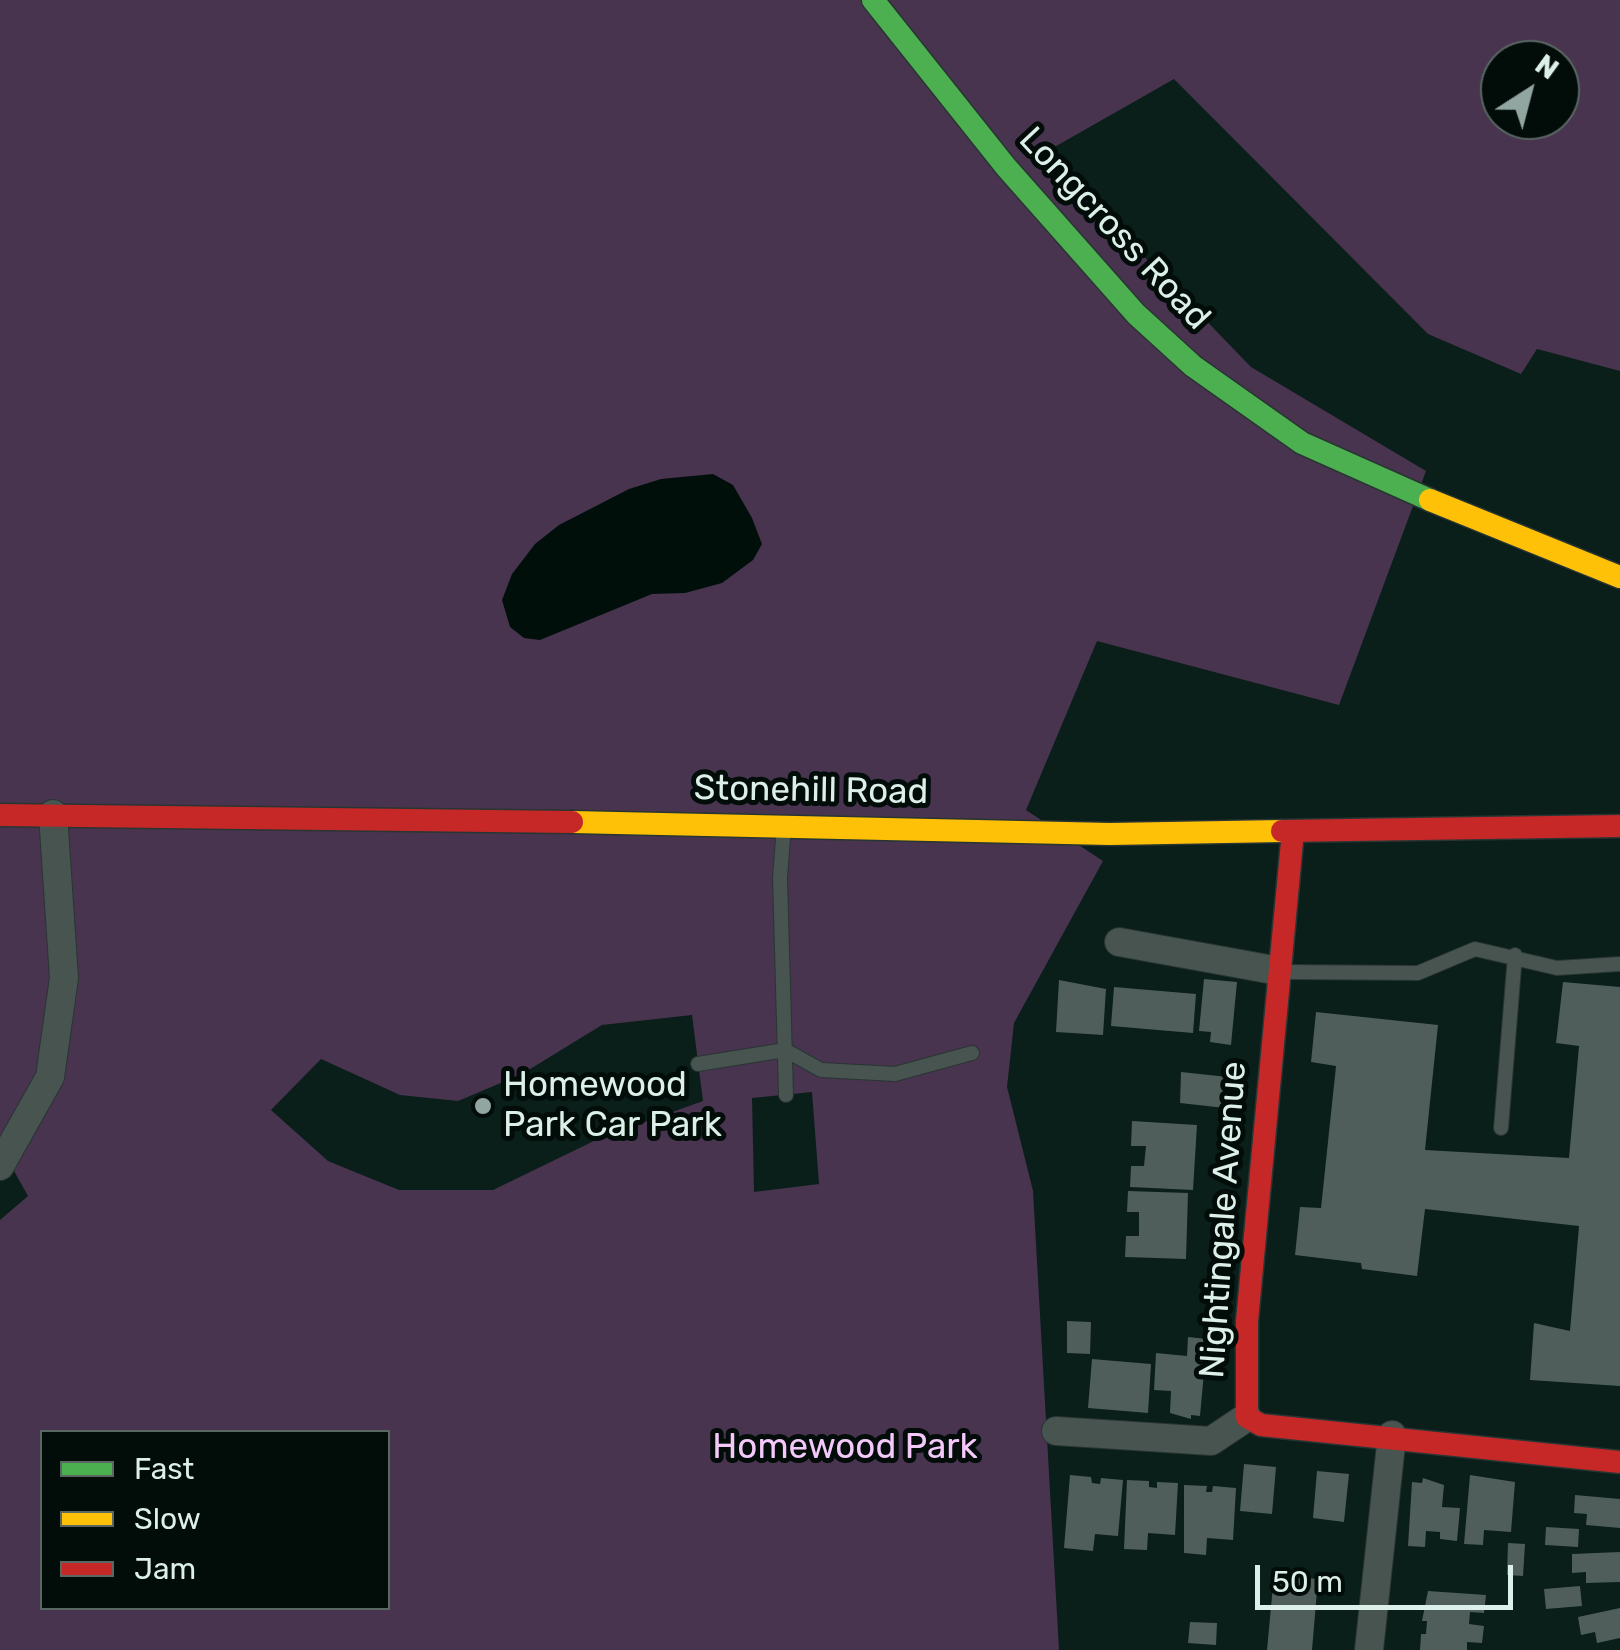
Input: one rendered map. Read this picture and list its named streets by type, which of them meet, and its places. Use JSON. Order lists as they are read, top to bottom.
{
  "streets": {
    "street": ["Longcross Road", "Stonehill Road", "Nightingale Avenue"]
  },
  "crossings": [
    ["Stonehill Road", "Nightingale Avenue"]
  ],
  "parks": ["Homewood Park"],
  "places": ["Homewood Park Car Park"],
  "legend": ["Fast", "Slow", "Jam"],
  "scale_bar": "50 m",
  "north": "top right"
}
